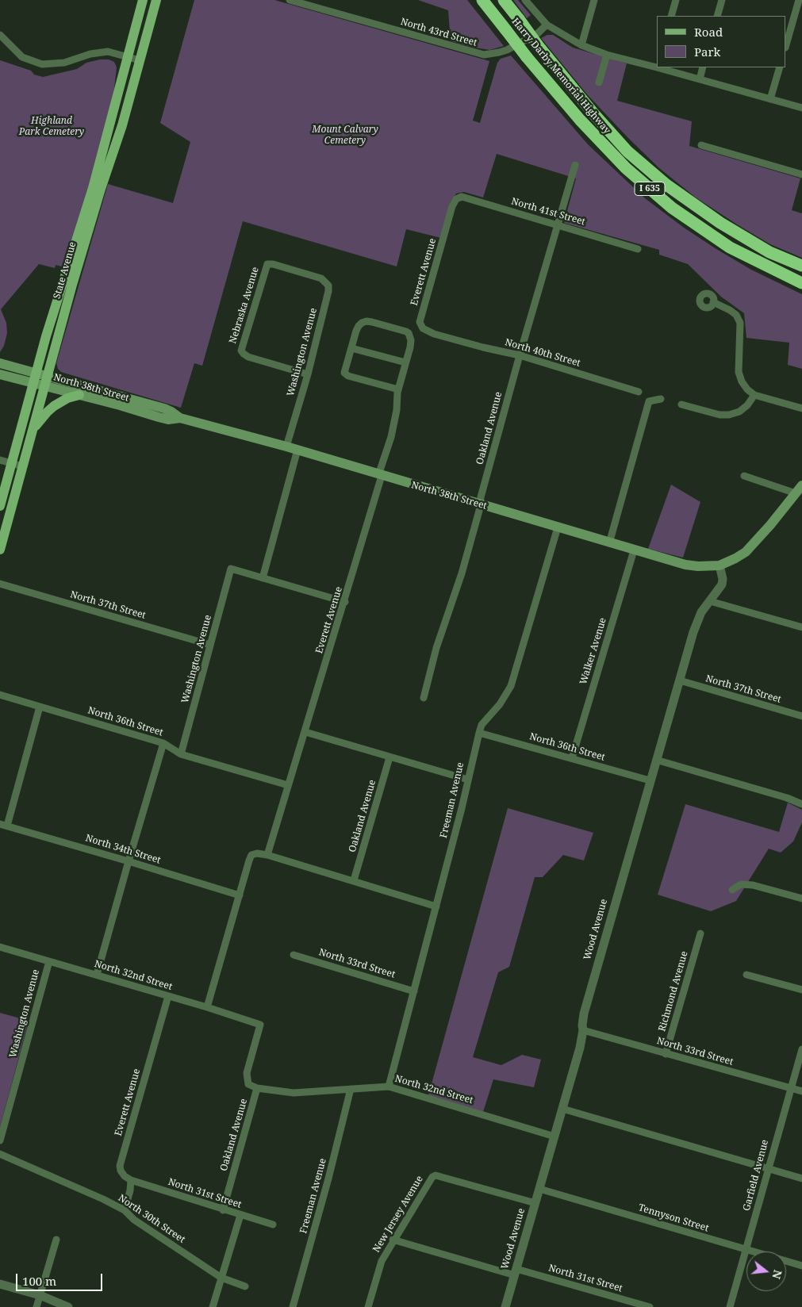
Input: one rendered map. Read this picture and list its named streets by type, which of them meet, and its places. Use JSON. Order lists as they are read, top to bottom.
{
  "streets": {
    "highway": ["Harry Darby Memorial Highway", "I 635"],
    "main road": ["State Avenue", "North 38th Street"],
    "street": [
      "North 43rd Street",
      "North 41st Street",
      "Everett Avenue",
      "Nebraska Avenue",
      "Washington Avenue",
      "North 40th Street",
      "Oakland Avenue",
      "North 37th Street",
      "Walker Avenue",
      "North 36th Street",
      "Freeman Avenue",
      "North 34th Street",
      "Wood Avenue",
      "North 33rd Street",
      "North 32nd Street",
      "Richmond Avenue",
      "Garfield Avenue",
      "North 31st Street",
      "New Jersey Avenue",
      "Tennyson Street",
      "North 30th Street"
    ]
  },
  "crossings": [
    ["North 41st Street", "Everett Avenue"],
    ["North 41st Street", "Oakland Avenue"],
    ["State Avenue", "North 38th Street"],
    ["Everett Avenue", "North 40th Street"],
    ["Everett Avenue", "North 38th Street"],
    ["Everett Avenue", "North 36th Street"],
    ["Everett Avenue", "North 32nd Street"],
    ["Everett Avenue", "North 31st Street"],
    ["Nebraska Avenue", "Washington Avenue"],
    ["Washington Avenue", "North 38th Street"],
    ["Washington Avenue", "North 37th Street"],
    ["Washington Avenue", "North 36th Street"],
    ["Washington Avenue", "North 32nd Street"],
    ["North 40th Street", "Oakland Avenue"],
    ["North 38th Street", "Oakland Avenue"],
    ["North 38th Street", "Walker Avenue"],
    ["North 38th Street", "Freeman Avenue"],
    ["North 38th Street", "Wood Avenue"],
    ["Oakland Avenue", "North 32nd Street"],
    ["Oakland Avenue", "North 31st Street"],
    ["North 37th Street", "Wood Avenue"],
    ["Walker Avenue", "North 36th Street"],
    ["North 36th Street", "Freeman Avenue"],
    ["North 36th Street", "Wood Avenue"],
    ["Freeman Avenue", "North 33rd Street"],
    ["Freeman Avenue", "North 32nd Street"],
    ["Wood Avenue", "North 33rd Street"],
    ["Wood Avenue", "North 32nd Street"],
    ["Wood Avenue", "North 31st Street"],
    ["Wood Avenue", "New Jersey Avenue"],
    ["Wood Avenue", "Tennyson Street"],
    ["North 33rd Street", "Richmond Avenue"],
    ["North 33rd Street", "Garfield Avenue"],
    ["Garfield Avenue", "Tennyson Street"],
    ["North 31st Street", "New Jersey Avenue"]
  ],
  "parks": ["Highland Park Cemetery", "Mount Calvary Cemetery"],
  "legend": ["Road", "Park"],
  "scale_bar": "100 m",
  "north": "right"
}
